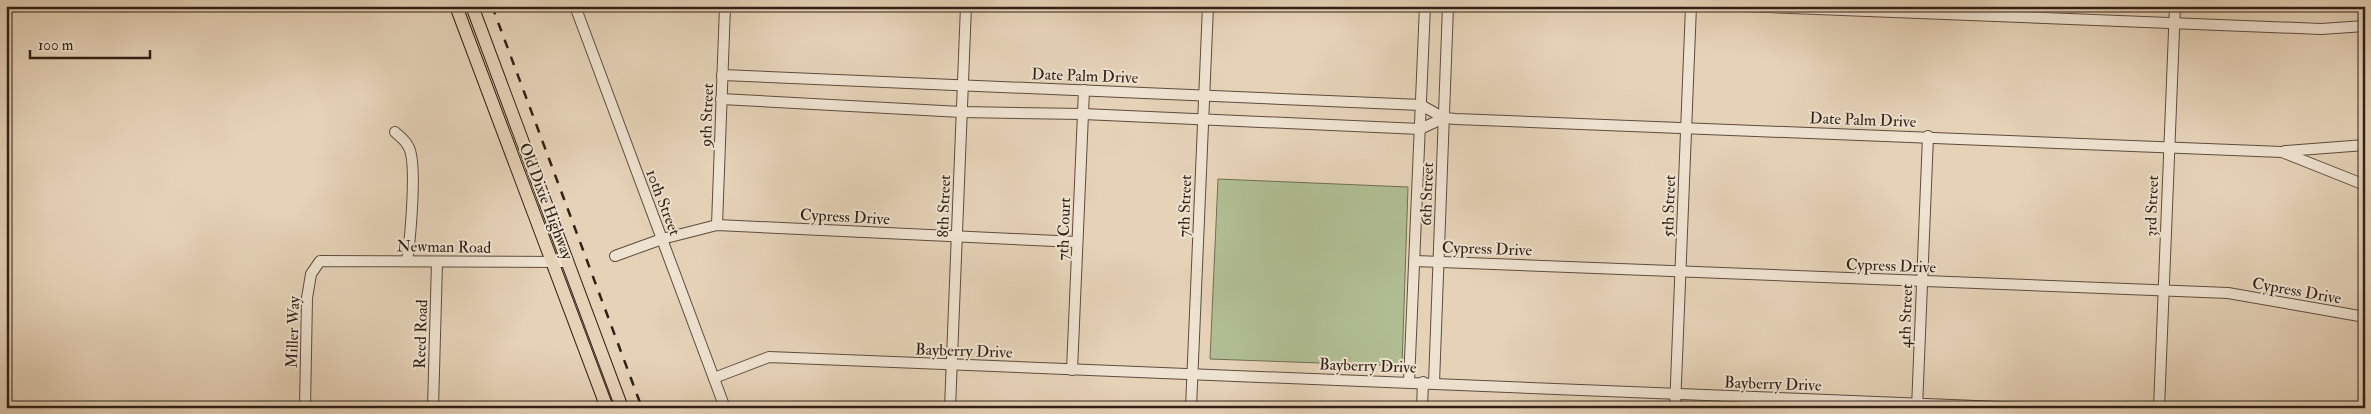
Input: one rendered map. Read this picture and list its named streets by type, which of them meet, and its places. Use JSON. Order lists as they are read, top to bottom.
{
  "streets": {
    "main road": ["Old Dixie Highway"],
    "street": [
      "Date Palm Drive",
      "9th Street",
      "6th Street",
      "10th Street",
      "8th Street",
      "7th Street",
      "5th Street",
      "3rd Street",
      "Cypress Drive",
      "7th Court",
      "Newman Road",
      "4th Street",
      "Miller Way",
      "Reed Road",
      "Bayberry Drive"
    ]
  },
  "crossings": [
    ["Date Palm Drive", "9th Street"],
    ["Date Palm Drive", "6th Street"],
    ["Date Palm Drive", "8th Street"],
    ["Date Palm Drive", "7th Street"],
    ["Date Palm Drive", "5th Street"],
    ["Date Palm Drive", "3rd Street"],
    ["Date Palm Drive", "7th Court"],
    ["Date Palm Drive", "4th Street"],
    ["9th Street", "Cypress Drive"],
    ["6th Street", "Cypress Drive"],
    ["6th Street", "Bayberry Drive"],
    ["Old Dixie Highway", "Newman Road"],
    ["10th Street", "Cypress Drive"],
    ["10th Street", "Bayberry Drive"],
    ["8th Street", "Cypress Drive"],
    ["8th Street", "Bayberry Drive"],
    ["7th Street", "Bayberry Drive"],
    ["5th Street", "Cypress Drive"],
    ["5th Street", "Bayberry Drive"],
    ["3rd Street", "Cypress Drive"],
    ["Cypress Drive", "7th Court"],
    ["Cypress Drive", "4th Street"],
    ["7th Court", "Bayberry Drive"],
    ["Newman Road", "Miller Way"],
    ["Newman Road", "Reed Road"],
    ["4th Street", "Bayberry Drive"]
  ],
  "scale_bar": "100 m"
}
